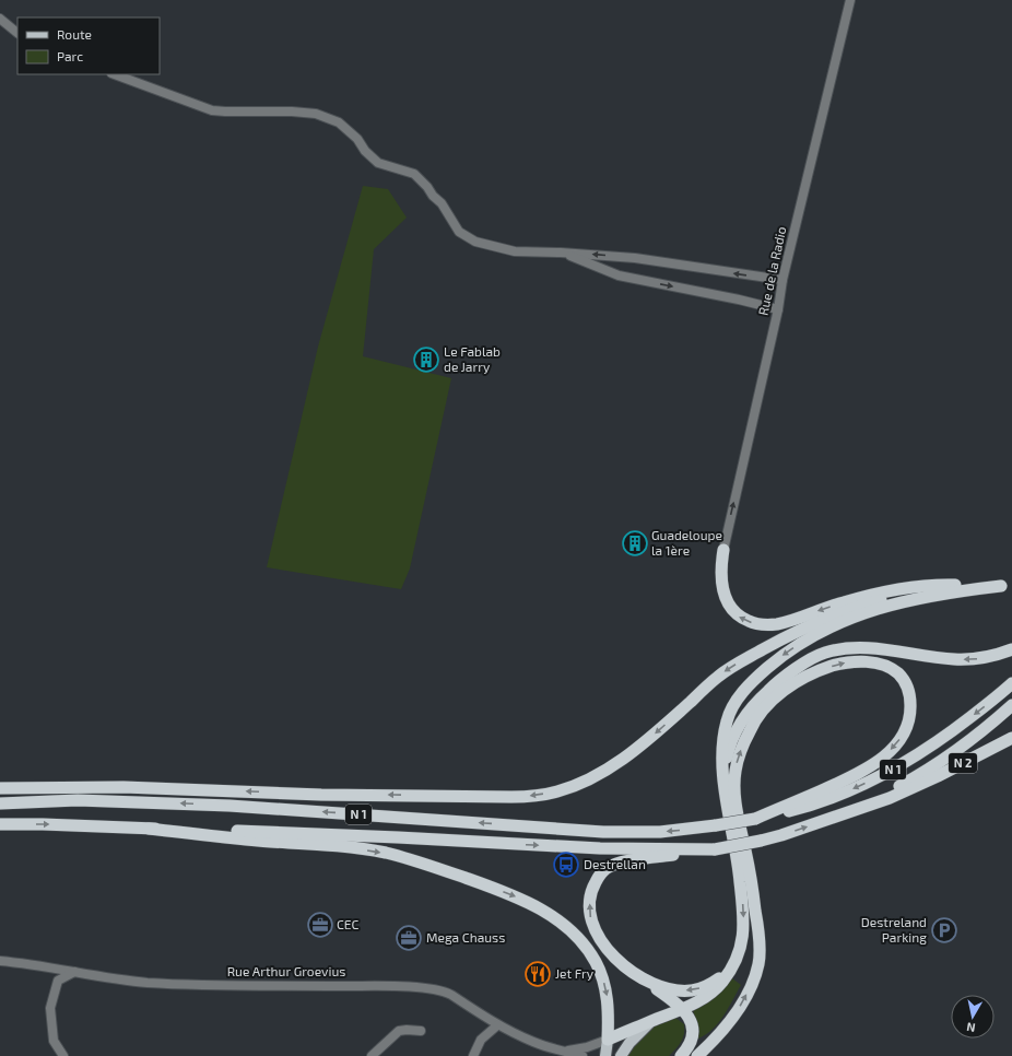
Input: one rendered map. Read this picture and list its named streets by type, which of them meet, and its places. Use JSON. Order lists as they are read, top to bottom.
{
  "streets": {
    "highway": ["N 2", "N 1"],
    "street": ["Rue de la Radio", "Rue Arthur Groevius"]
  },
  "crossings": [
    ["N 2", "N 1"]
  ],
  "one_way": ["Rue de la Radio"],
  "places": {
    "building": ["Le Fablab de Jarry", "Guadeloupe la 1ère"],
    "bus stop": ["Destrellan"],
    "office": ["CEC", "Mega Chauss"],
    "parking": ["Destreland Parking"],
    "restaurant": ["Jet Fry"]
  },
  "legend": ["Route", "Parc"],
  "north": "bottom"
}
